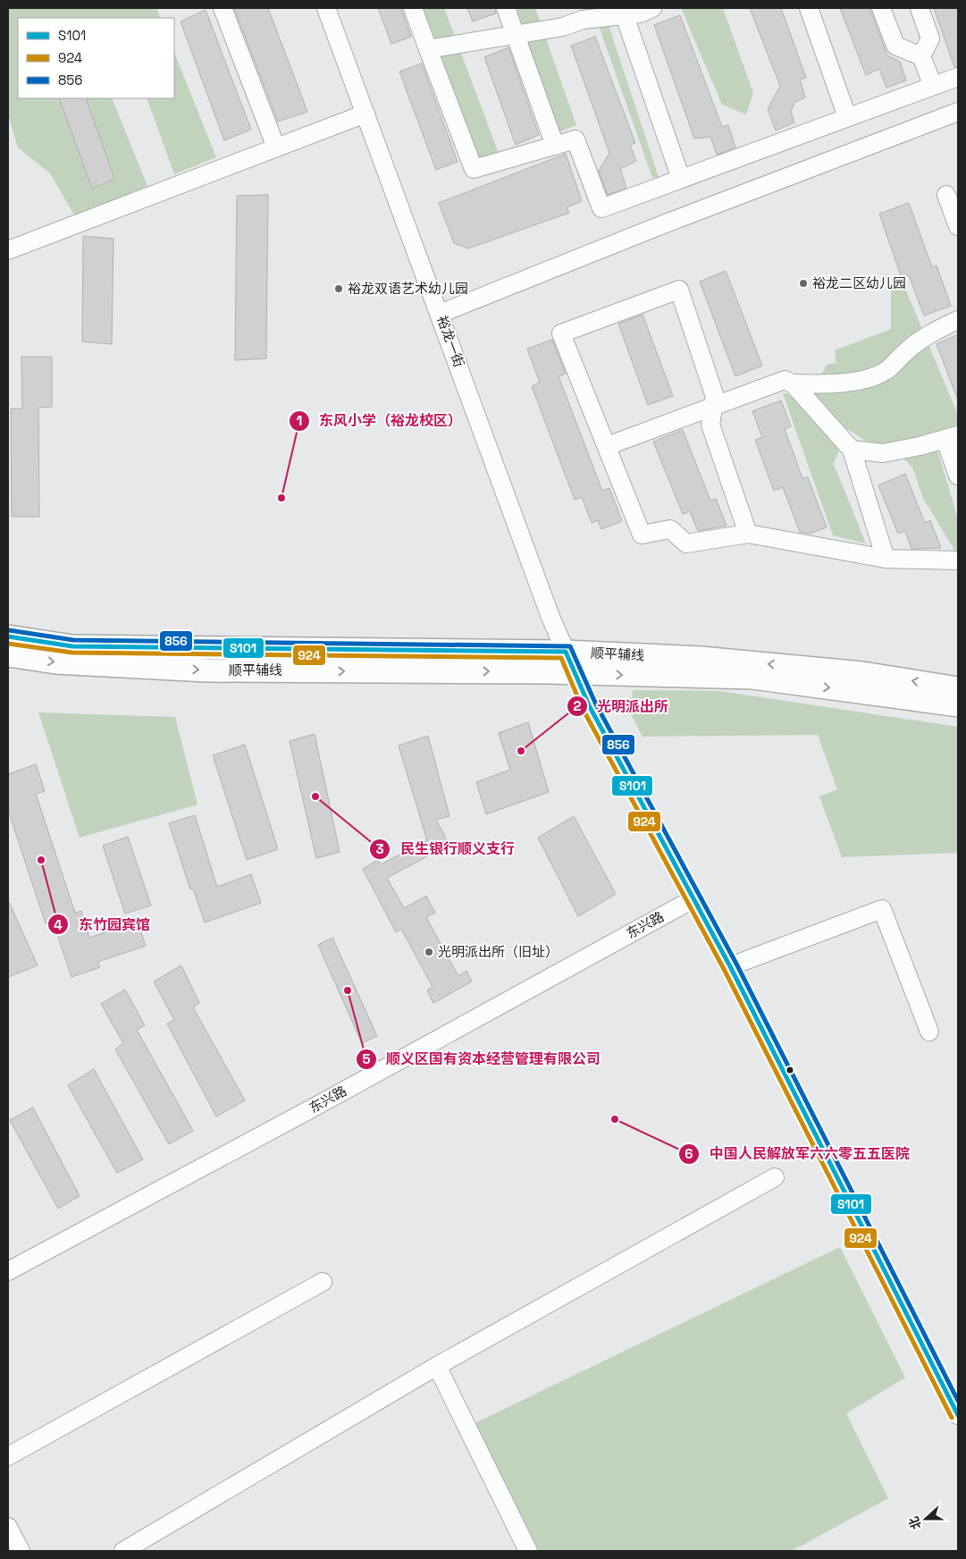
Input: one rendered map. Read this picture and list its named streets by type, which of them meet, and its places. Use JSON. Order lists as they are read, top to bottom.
{
  "streets": {
    "main road": ["顺平辅线"],
    "street": ["裕龙一街", "东兴路"]
  },
  "crossings": [
    ["裕龙一街", "顺平辅线"],
    ["裕龙一街", "东兴路"]
  ],
  "places": [
    "裕龙二区幼儿园",
    "裕龙双语艺术幼儿园",
    "东风小学（裕龙校区）",
    "光明派出所",
    "民生银行顺义支行",
    "东竹园宾馆",
    "光明派出所（旧址）",
    "顺义区国有资本经营管理有限公司",
    "中国人民解放军六六零五五医院"
  ],
  "lines": ["transit line 856", "transit line S101", "transit line 924"],
  "legend": ["S101", "924", "856"],
  "north": "left"
}
